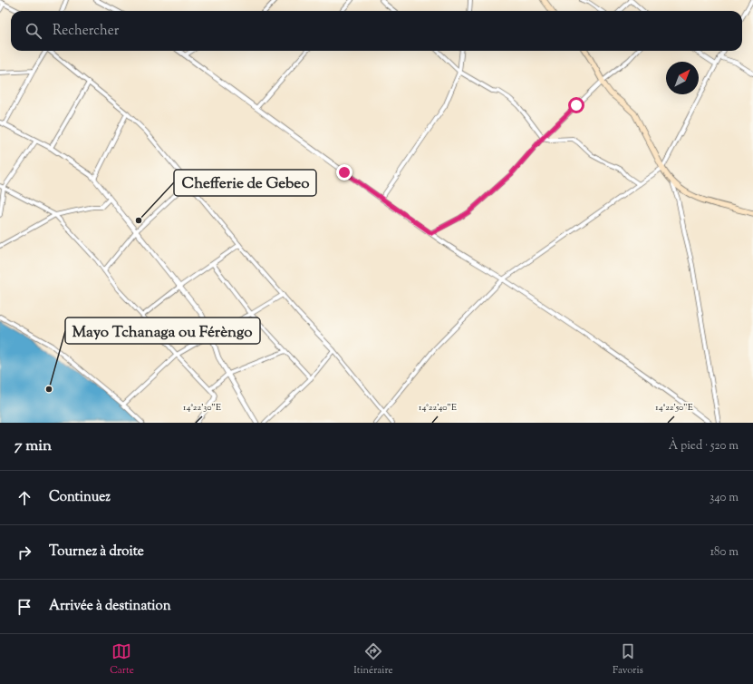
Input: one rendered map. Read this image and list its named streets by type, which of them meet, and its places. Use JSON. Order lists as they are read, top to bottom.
{
  "places": ["Chefferie de Gebeo", "Mayo Tchanaga ou Férèngo"],
  "north": "top right",
  "page": {
    "search": "Rechercher",
    "heading": ["7 min", "À pied · 520 m"],
    "list": [
      ["Continuez", "340 m"],
      ["Tournez à droite", "180 m"],
      "Arrivée à destination"
    ],
    "nav": ["Carte", "Itinéraire", "Favoris"]
  },
  "coordinates": ["14°22'30\"E", "14°22'40\"E", "14°22'50\"E"]
}
